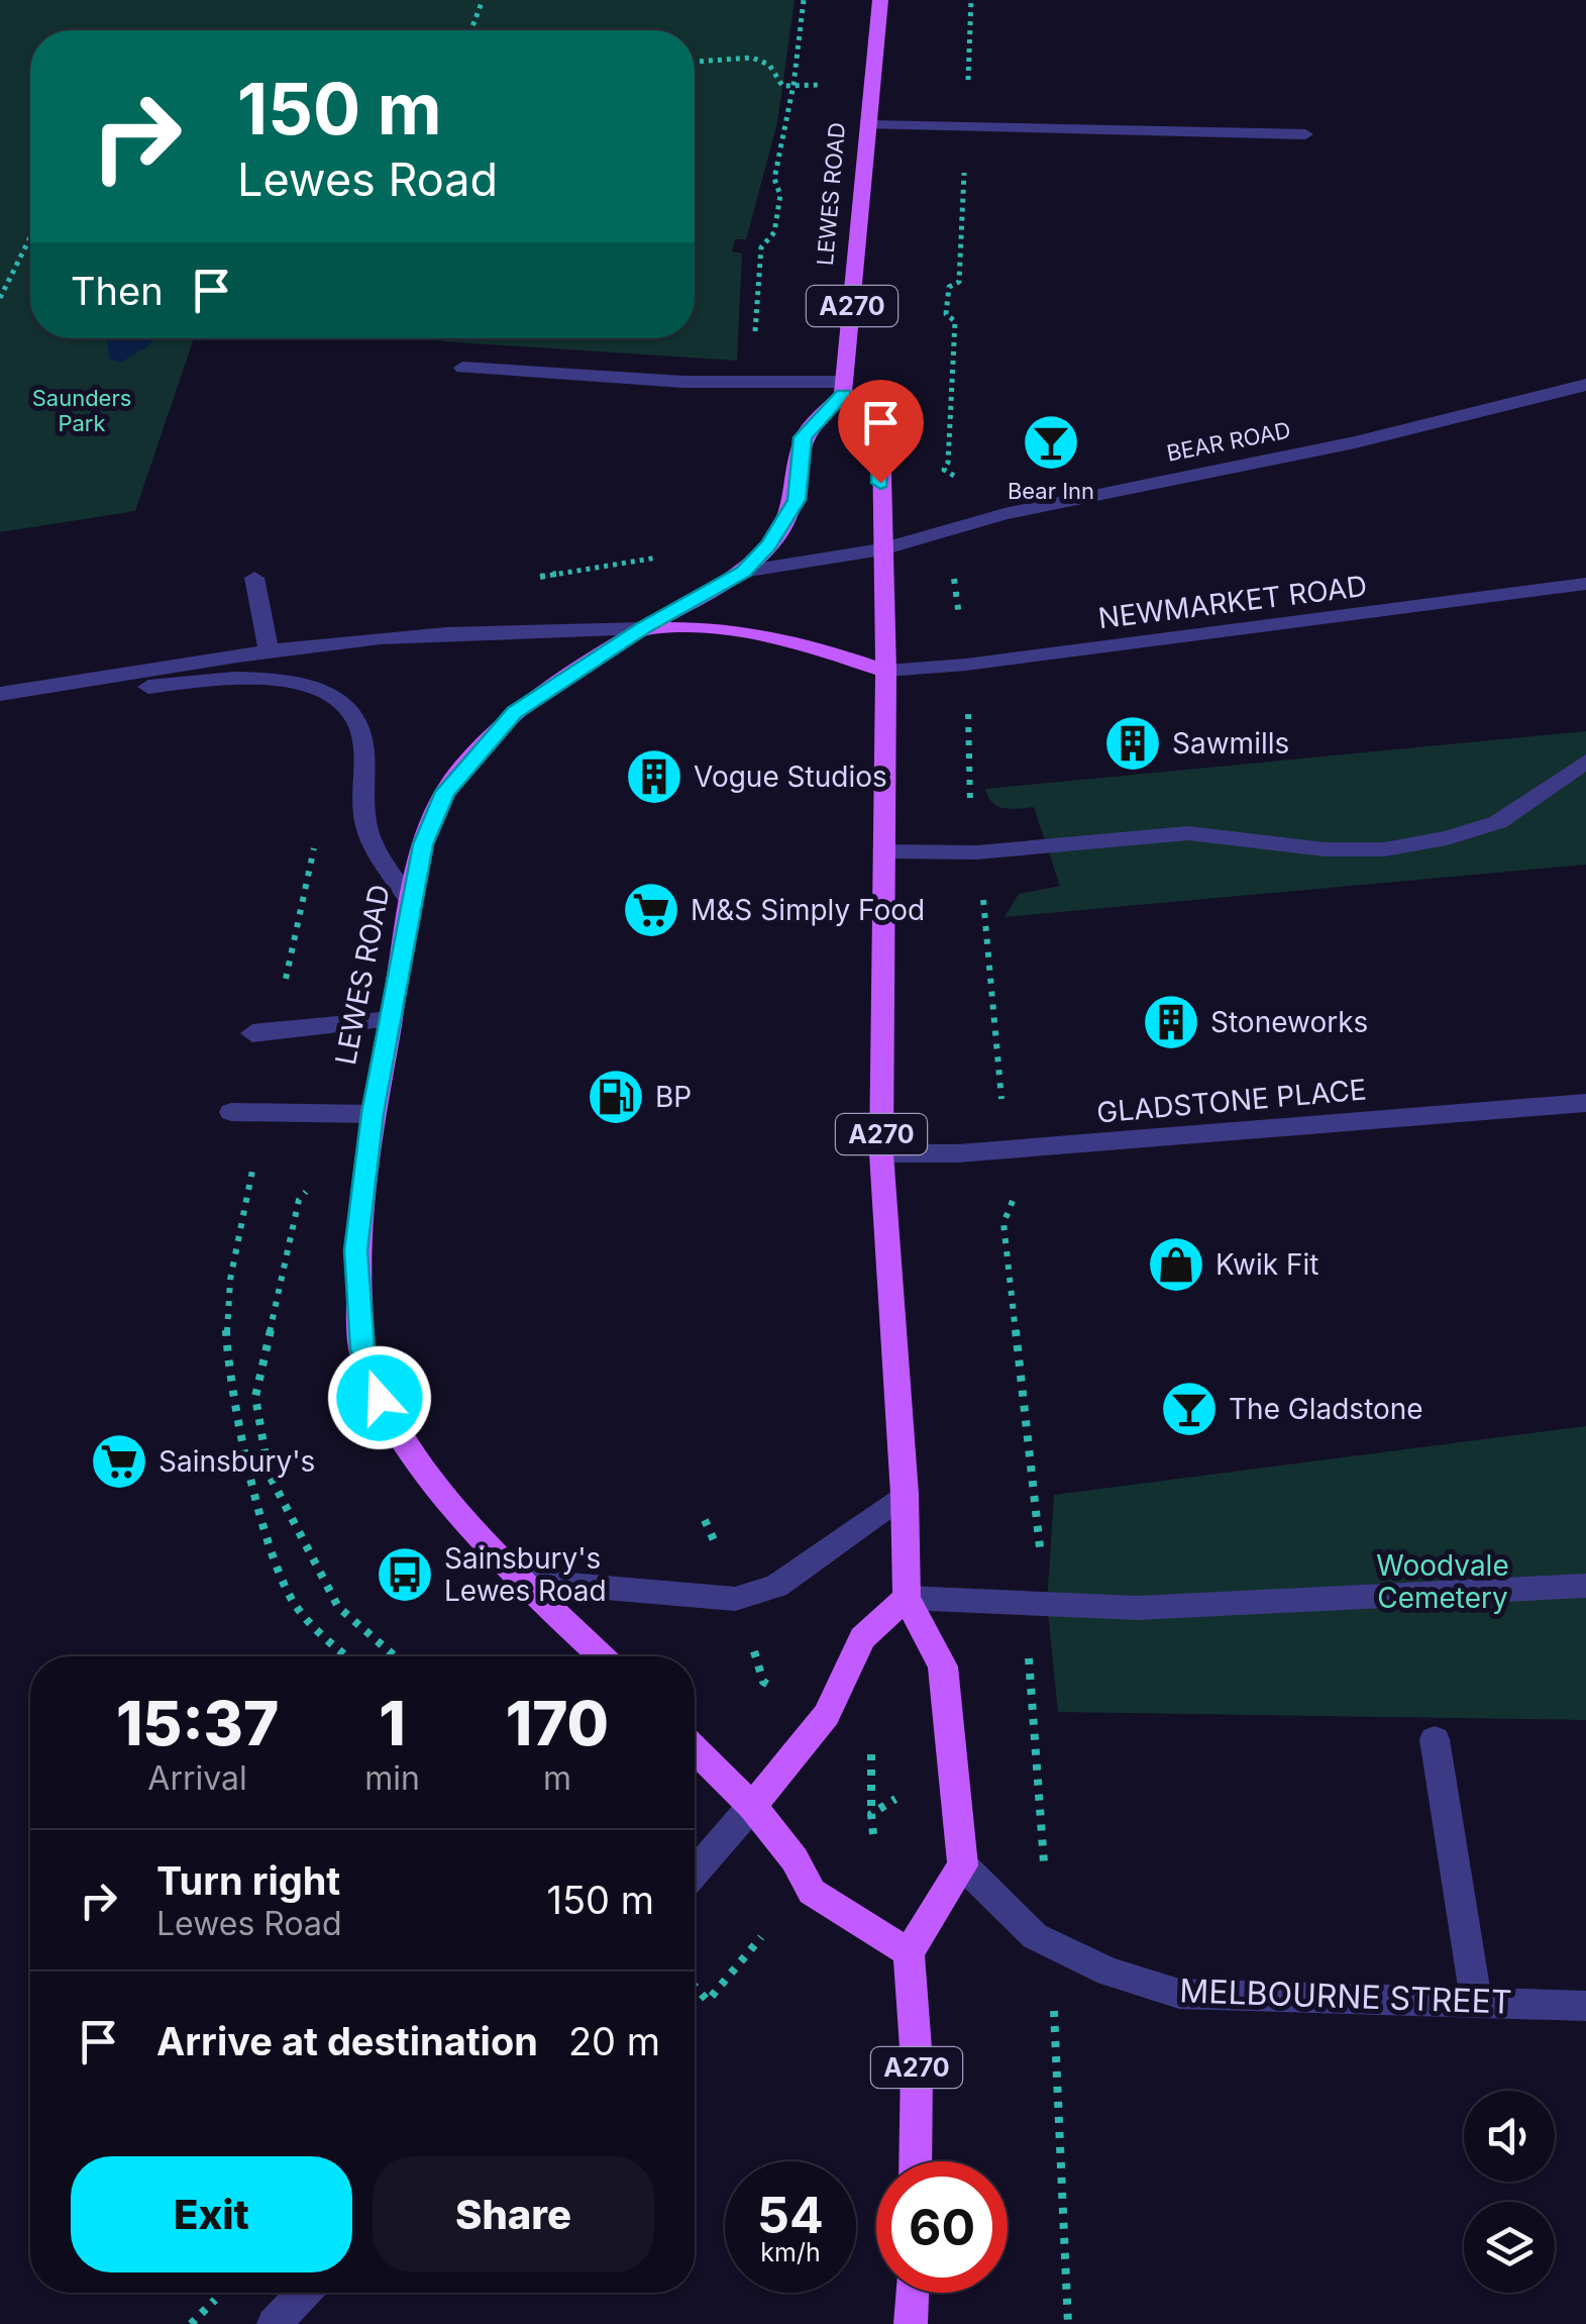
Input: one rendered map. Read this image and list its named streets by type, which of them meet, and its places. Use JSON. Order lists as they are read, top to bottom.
{
  "streets": {
    "main road": ["LEWES ROAD", "A270"],
    "street": [
      "BEAR ROAD",
      "NEWMARKET ROAD",
      "GLADSTONE PLACE",
      "MELBOURNE STREET"
    ]
  },
  "crossings": [
    ["LEWES ROAD", "A270"],
    ["LEWES ROAD", "BEAR ROAD"],
    ["A270", "BEAR ROAD"],
    ["A270", "NEWMARKET ROAD"],
    ["A270", "GLADSTONE PLACE"],
    ["A270", "MELBOURNE STREET"]
  ],
  "parks": ["Saunders Park", "Woodvale Cemetery"],
  "places": {
    "bar": ["Bear Inn", "The Gladstone"],
    "building": ["Sawmills", "Vogue Studios", "Stoneworks"],
    "supermarket": ["M&S Simply Food", "Sainsbury's"],
    "fuel station": ["BP"],
    "shop": ["Kwik Fit"],
    "bus stop": ["Sainsbury's Lewes Road"]
  },
  "page": {
    "turn": ["150 m", "Lewes Road"],
    "then": "Then",
    "eta": [
      "15:37",
      "Arrival",
      "1",
      "min",
      "170",
      "m"
    ],
    "list": [
      {
        "name": "Turn right",
        "note": "Lewes Road",
        "value": "150 m"
      },
      {
        "name": "Arrive at destination",
        "value": "20 m"
      }
    ],
    "buttons": ["Exit", "Share"],
    "speed": "54 km/h",
    "limit": "60"
  }
}
